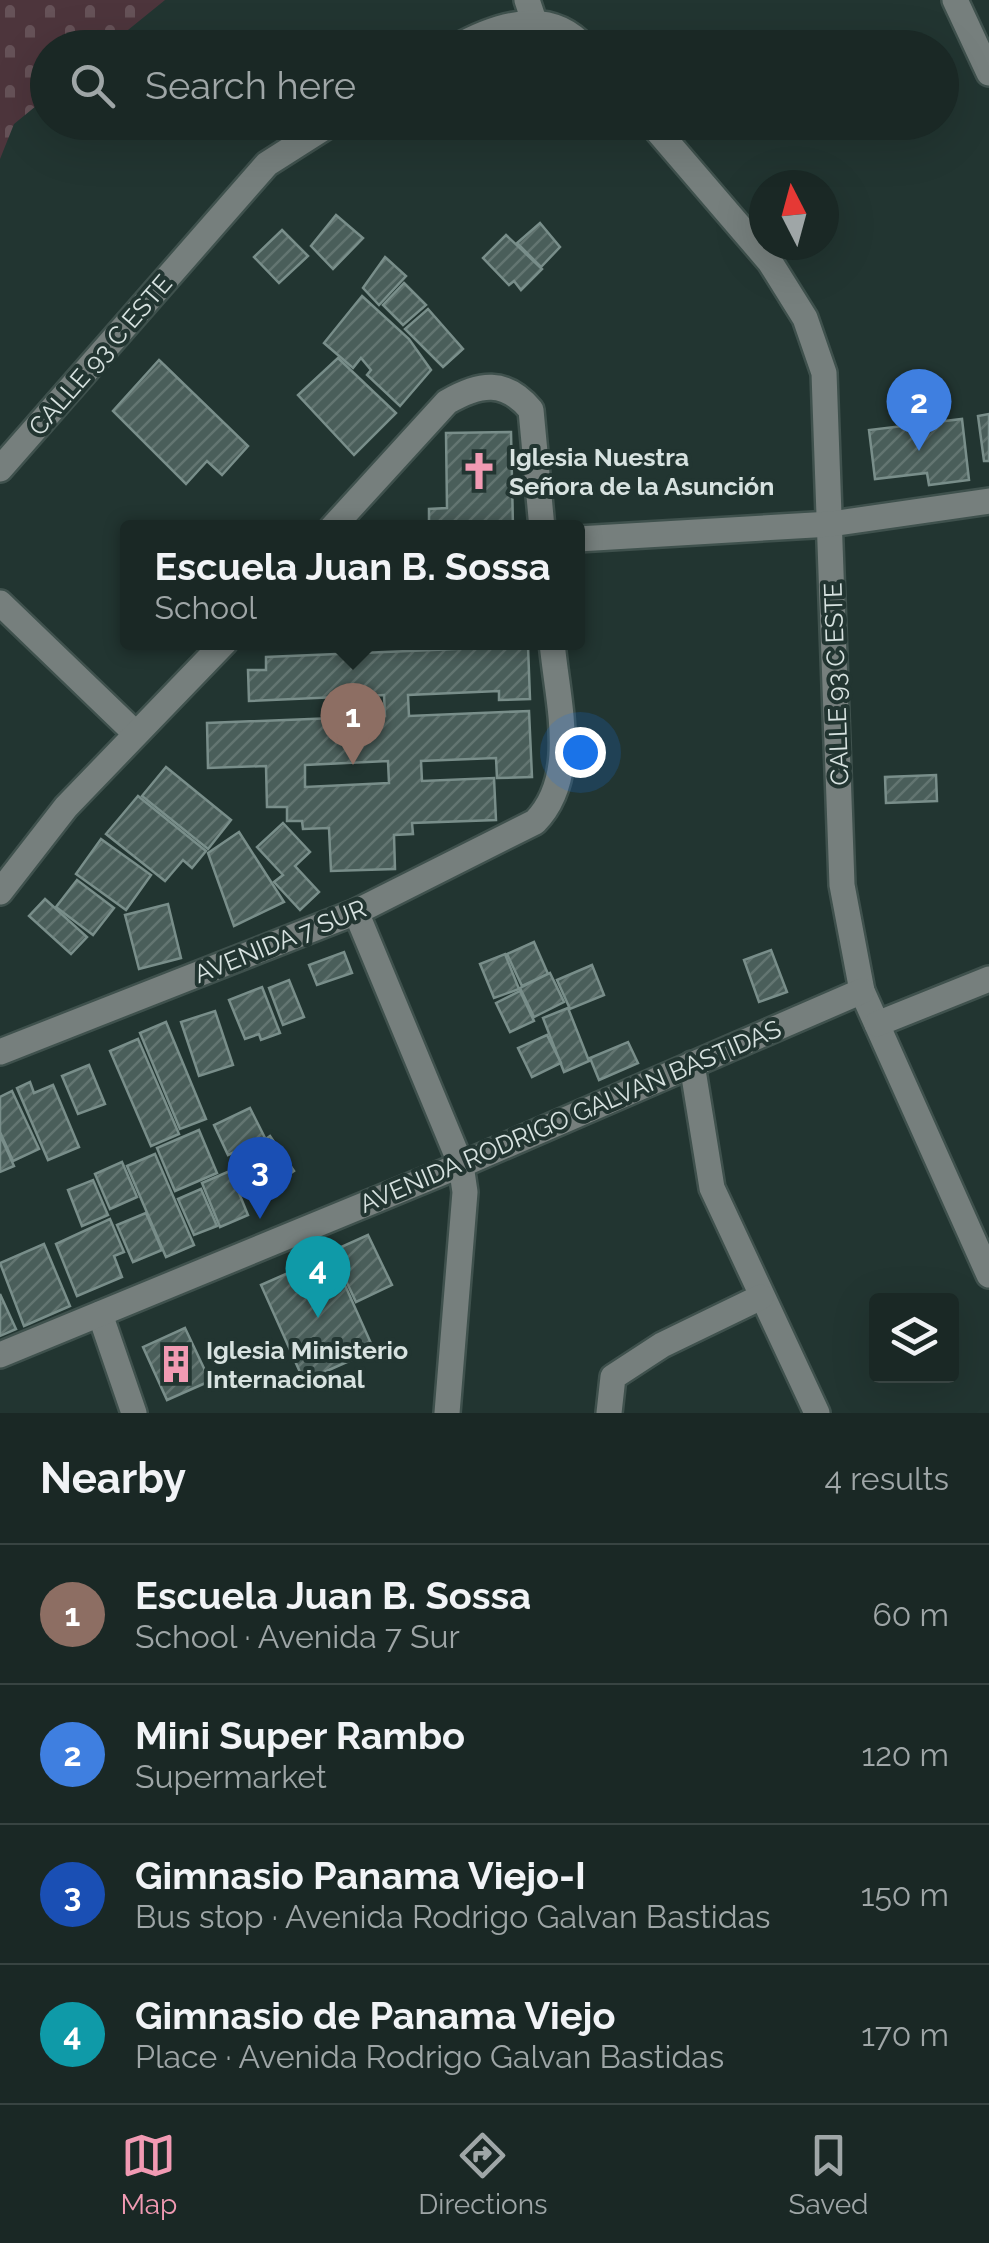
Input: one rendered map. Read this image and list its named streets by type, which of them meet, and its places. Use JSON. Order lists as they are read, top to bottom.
{
  "streets": {
    "street": ["CALLE 93 C ESTE", "AVENIDA 7 SUR", "AVENIDA RODRIGO GALVAN BASTIDAS"]
  },
  "crossings": [
    ["CALLE 93 C ESTE", "AVENIDA RODRIGO GALVAN BASTIDAS"]
  ],
  "places": {
    "church": ["Iglesia Nuestra Señora de la Asunción"],
    "building": ["Iglesia Ministerio Internacional"]
  },
  "north": "top",
  "page": {
    "search": "Search here",
    "pins": [
      "2",
      "1",
      "3",
      "4"
    ],
    "popup": ["Escuela Juan B. Sossa", "School"],
    "heading": ["Nearby", "4 results"],
    "list": [
      {
        "mark": "1",
        "name": "Escuela Juan B. Sossa",
        "note": "School · Avenida 7 Sur",
        "value": "60 m"
      },
      {
        "mark": "2",
        "name": "Mini Super Rambo",
        "note": "Supermarket",
        "value": "120 m"
      },
      {
        "mark": "3",
        "name": "Gimnasio Panama Viejo-I",
        "note": "Bus stop · Avenida Rodrigo Galvan Bastidas",
        "value": "150 m"
      },
      {
        "mark": "4",
        "name": "Gimnasio de Panama Viejo",
        "note": "Place · Avenida Rodrigo Galvan Bastidas",
        "value": "170 m"
      }
    ],
    "nav": ["Map", "Directions", "Saved"]
  }
}
